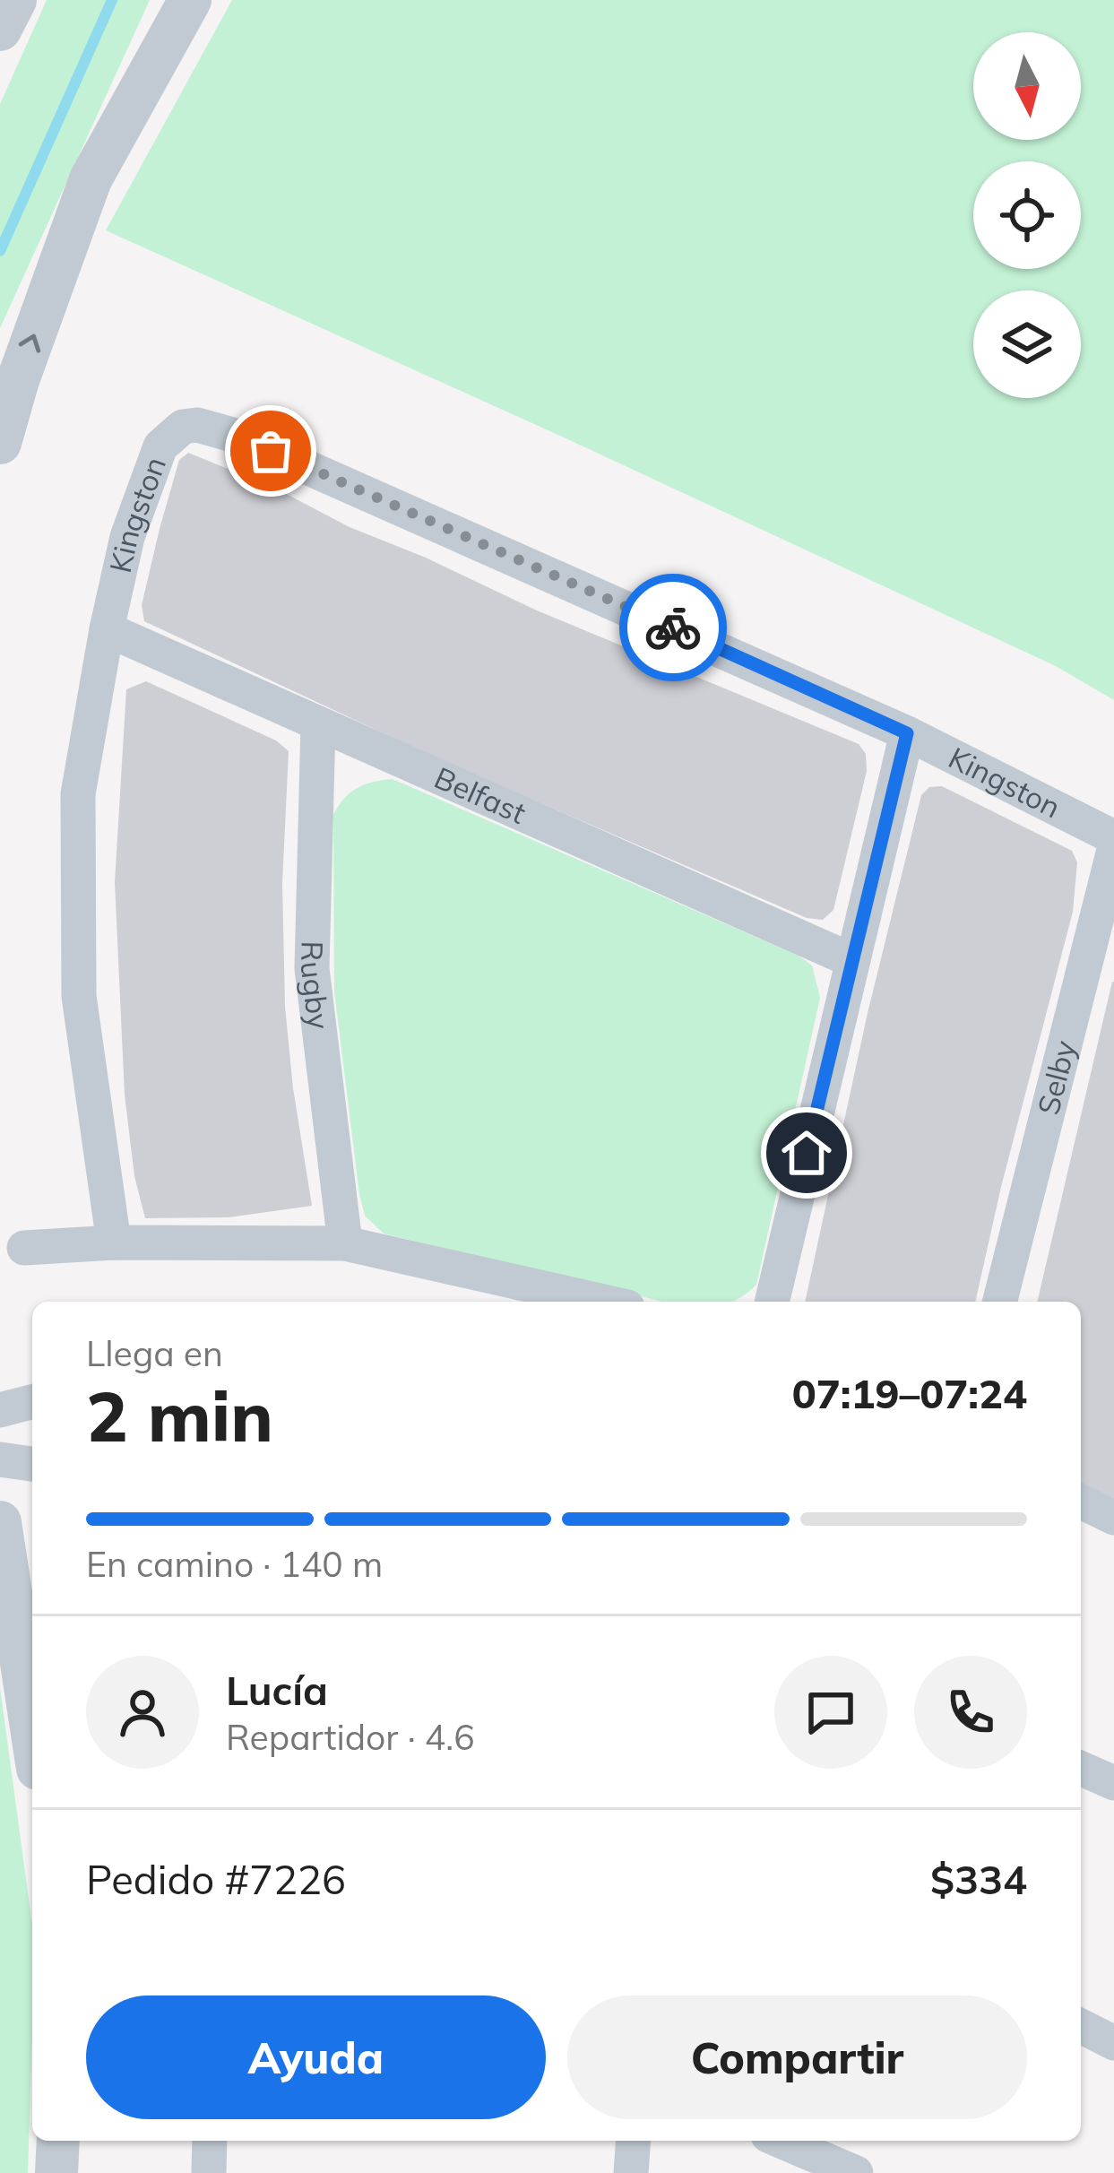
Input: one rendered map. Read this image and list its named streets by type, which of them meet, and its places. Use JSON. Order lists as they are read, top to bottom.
{
  "streets": {
    "street": [
      "Kingston",
      "Belfast",
      "Rugby",
      "Selby"
    ]
  },
  "crossings": [
    ["Kingston", "Belfast"],
    ["Belfast", "Rugby"]
  ],
  "north": "bottom",
  "page": {
    "heading": ["2 min", "Llega en", "07:19–07:24"],
    "panel": [
      "Lucía",
      "Repartidor · 4.6",
      "Pedido #7226",
      "$334"
    ],
    "bar": "En camino · 140 m",
    "buttons": ["Ayuda", "Compartir"]
  }
}
